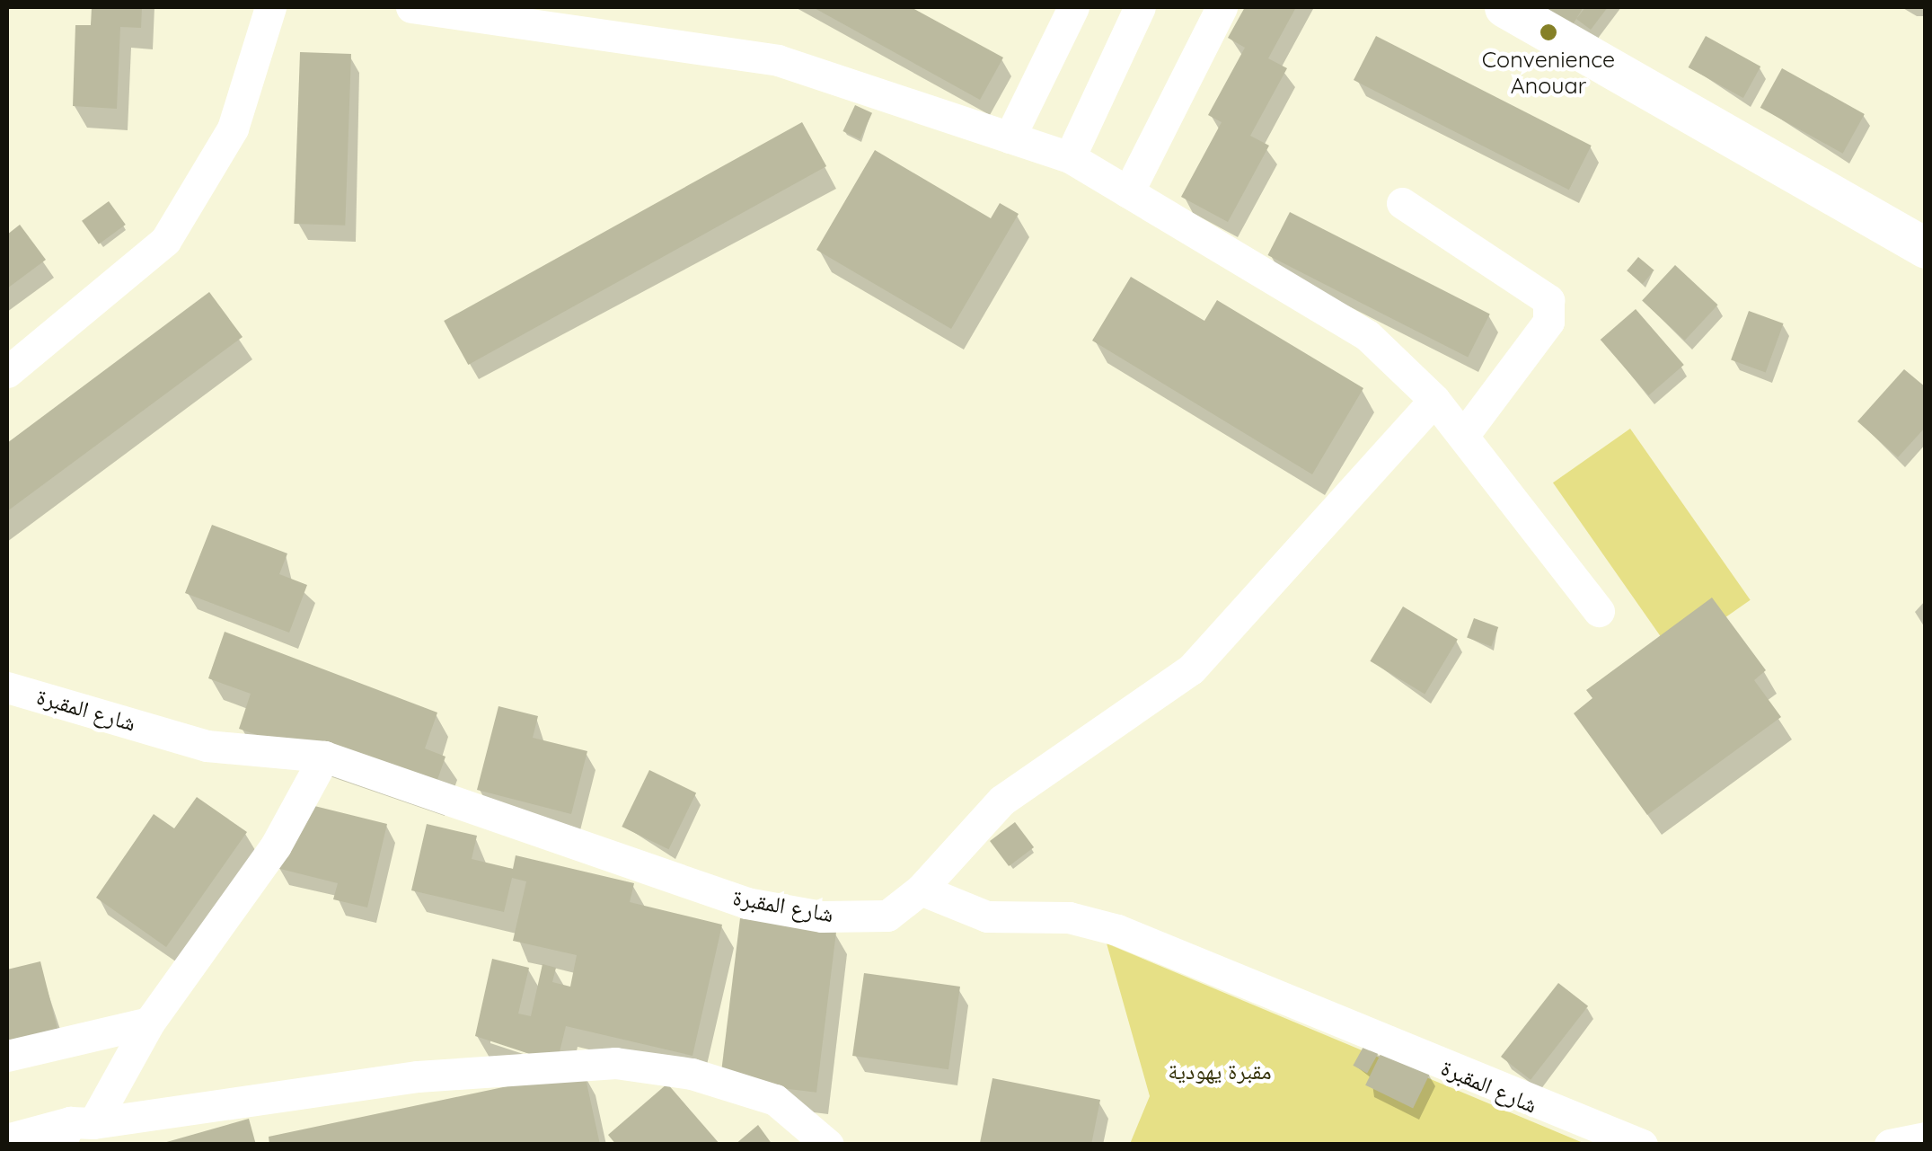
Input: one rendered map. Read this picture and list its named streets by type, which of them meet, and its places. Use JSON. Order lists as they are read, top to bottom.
{
  "streets": {
    "street": ["شارع المقبرة"]
  },
  "parks": ["مقبرة يهودية"],
  "places": ["Convenience Anouar"]
}
